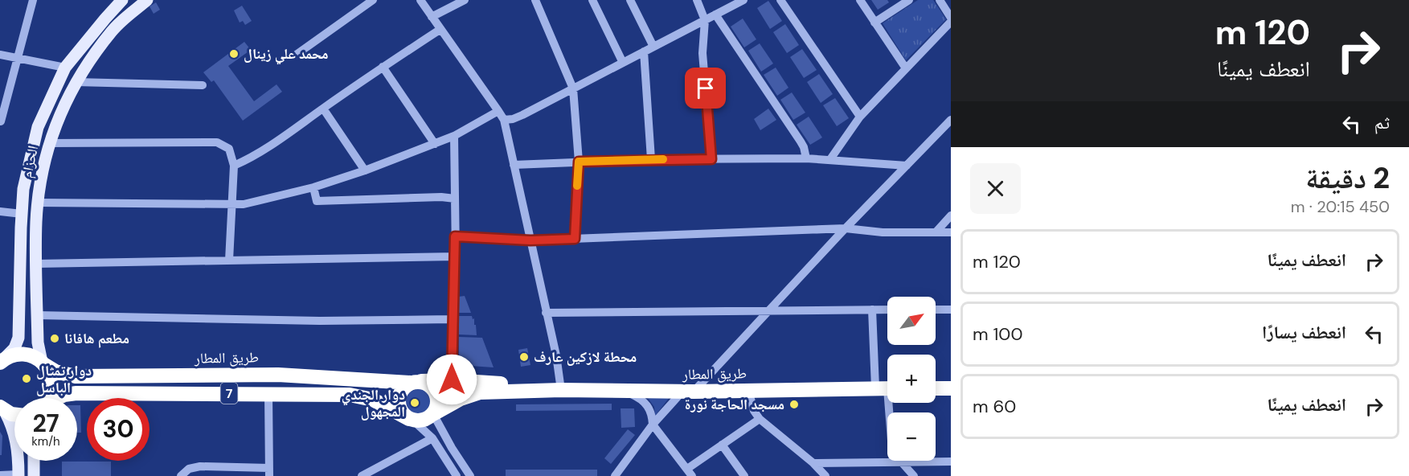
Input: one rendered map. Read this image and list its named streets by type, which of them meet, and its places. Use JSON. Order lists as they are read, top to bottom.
{
  "streets": {
    "highway": ["طريق المطار", "7"],
    "main road": ["الحزام"]
  },
  "crossings": [
    ["الحزام", "طريق المطار"],
    ["الحزام", "7"],
    ["طريق المطار", "7"]
  ],
  "places": [
    "محمد علي زينال",
    "مطعم هافانا",
    "محطة لازكين عارف",
    "دوار تمثال الباسل",
    "دوار الجندي المجهول",
    "مسجد الحاجة نورة"
  ],
  "north": "top right",
  "page": {
    "turn": ["120 m", "انعطف يمينًا"],
    "then": "ثم",
    "heading": ["2 دقيقة", "450 m · 20:15"],
    "list": [
      {
        "name": "انعطف يمينًا",
        "value": "120 m"
      },
      {
        "name": "انعطف يسارًا",
        "value": "100 m"
      },
      {
        "name": "انعطف يمينًا",
        "value": "60 m"
      }
    ],
    "map_buttons": ["+", "−"],
    "speed": "27 km/h",
    "limit": "30"
  }
}
